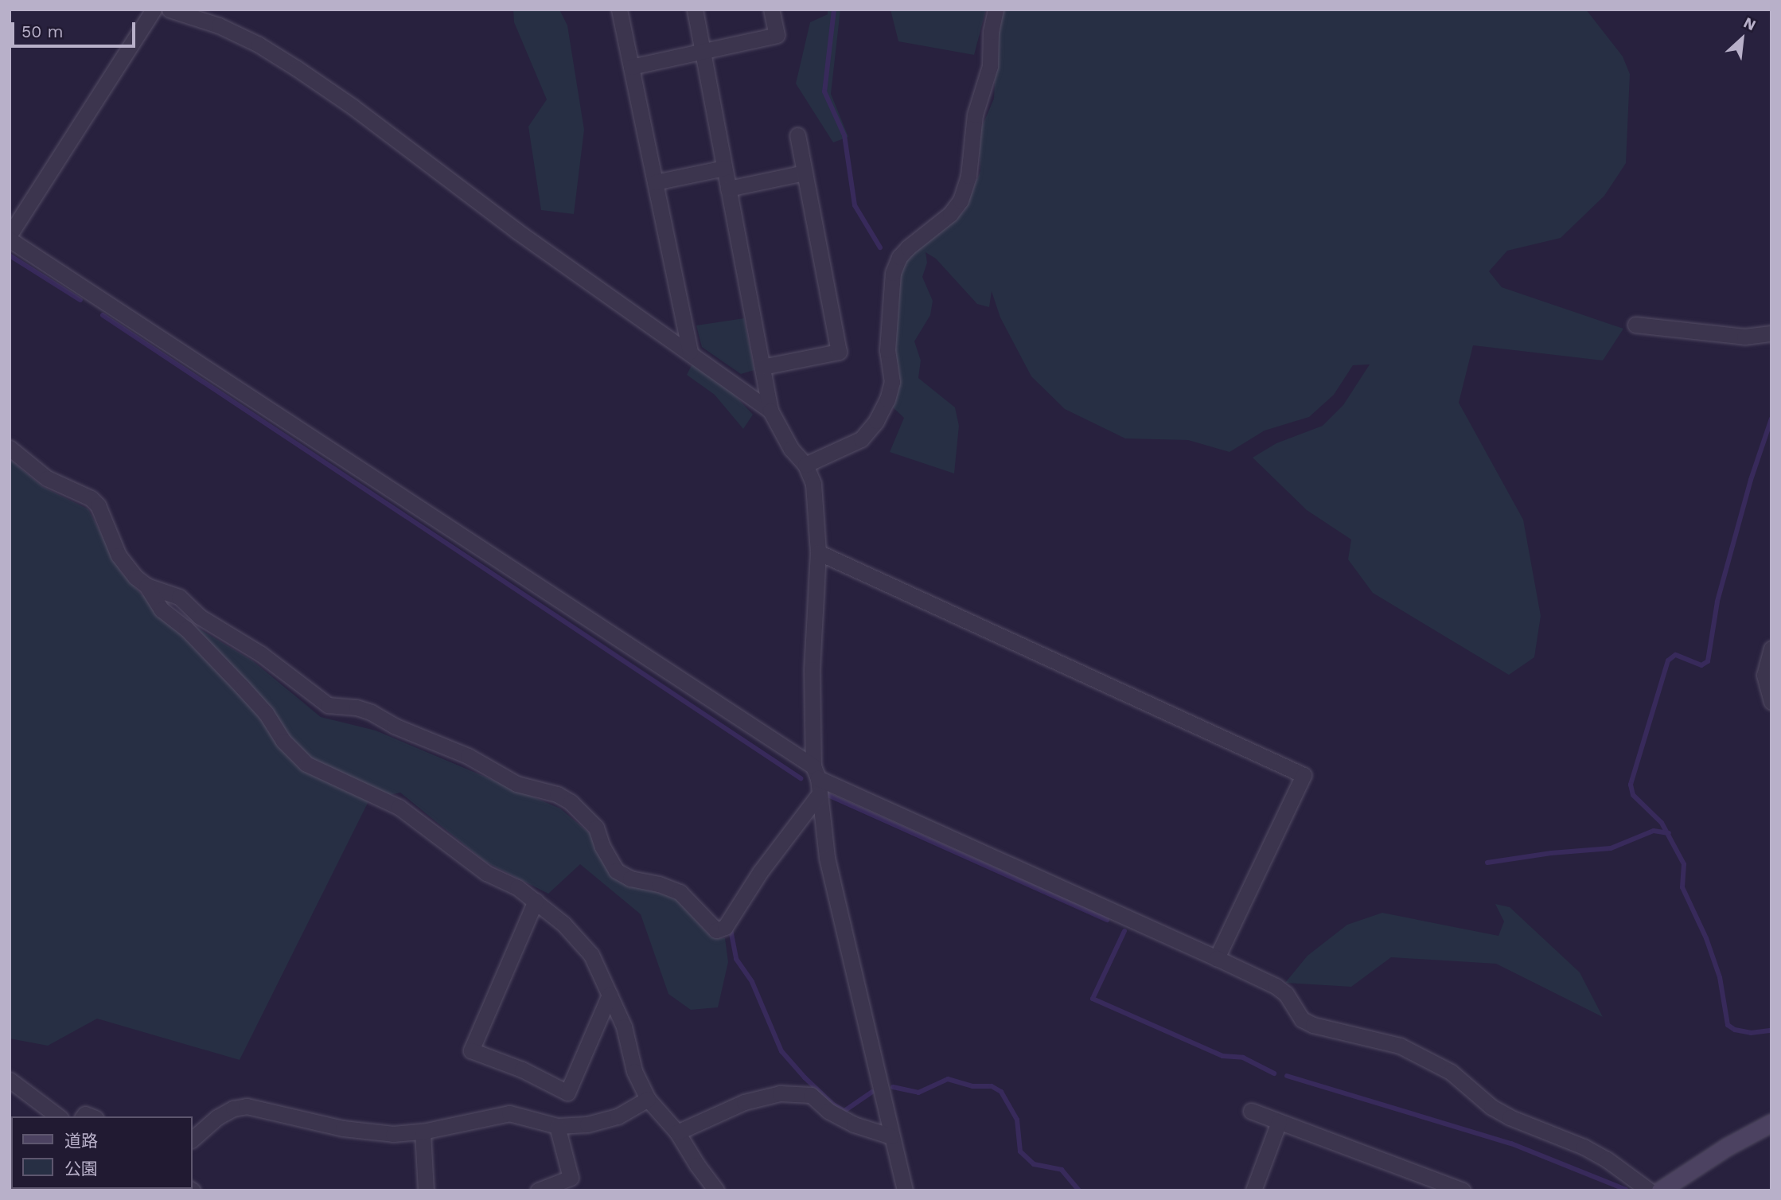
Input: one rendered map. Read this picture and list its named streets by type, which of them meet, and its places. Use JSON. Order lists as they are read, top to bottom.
{
  "legend": ["道路", "公園"],
  "scale_bar": "50 m",
  "north": "top right"
}
